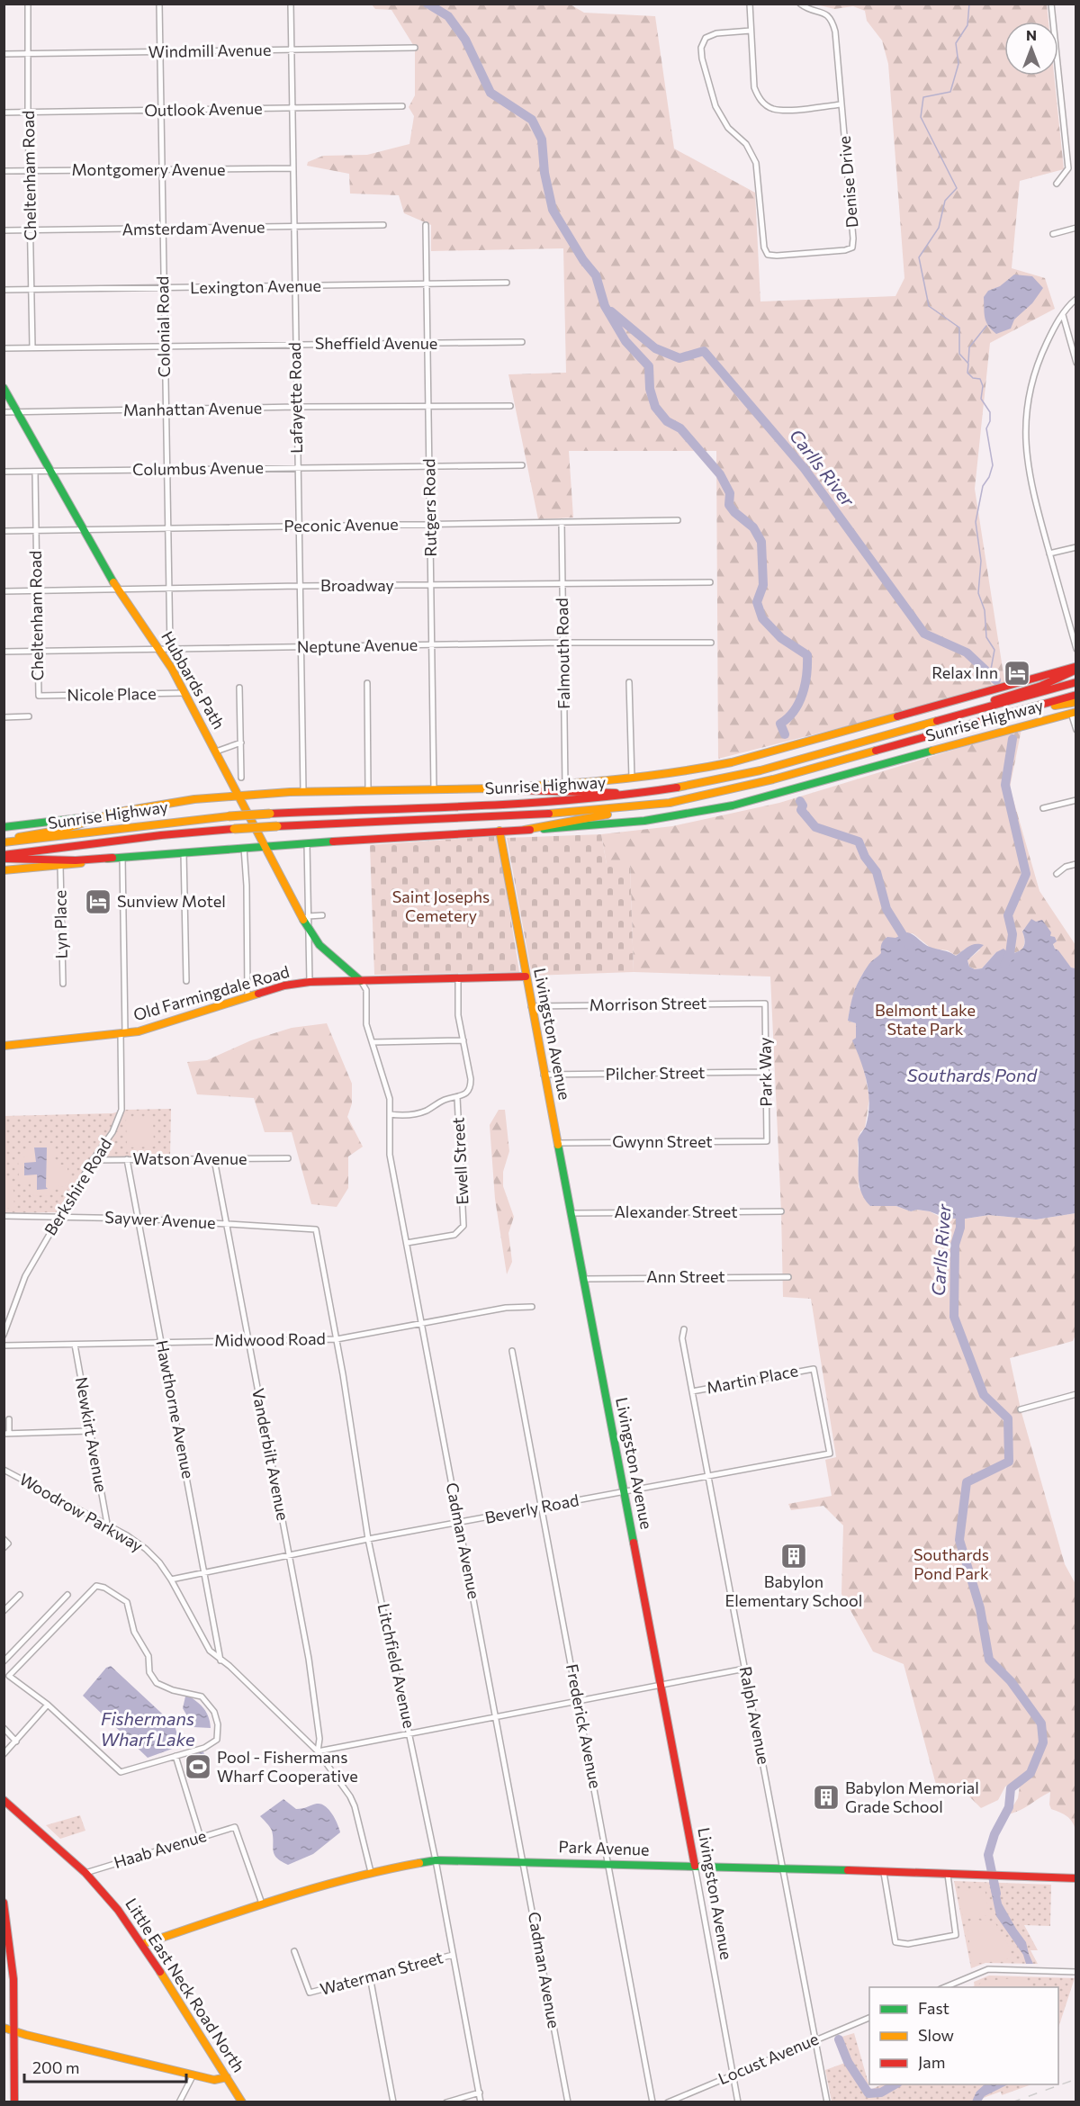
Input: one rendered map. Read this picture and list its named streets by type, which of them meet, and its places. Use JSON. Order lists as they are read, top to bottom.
{
  "streets": {
    "main road": [
      "Hubbards Path",
      "Sunrise Highway",
      "Old Farmingdale Road",
      "Livingston Avenue",
      "Park Avenue",
      "Little East Neck Road North"
    ],
    "street": [
      "Windmill Avenue",
      "Outlook Avenue",
      "Montgomery Avenue",
      "Cheltenham Road",
      "Denise Drive",
      "Amsterdam Avenue",
      "Lexington Avenue",
      "Colonial Road",
      "Sheffield Avenue",
      "Lafayette Road",
      "Manhattan Avenue",
      "Columbus Avenue",
      "Rutgers Road",
      "Peconic Avenue",
      "Broadway",
      "Neptune Avenue",
      "Falmouth Road",
      "Nicole Place",
      "Lyn Place",
      "Morrison Street",
      "Park Way",
      "Pilcher Street",
      "Gwynn Street",
      "Watson Avenue",
      "Ewell Street",
      "Berkshire Road",
      "Alexander Street",
      "Saywer Avenue",
      "Ann Street",
      "Midwood Road",
      "Martin Place",
      "Hawthorne Avenue",
      "Newkirt Avenue",
      "Vanderbilt Avenue",
      "Beverly Road",
      "Woodrow Parkway",
      "Cadman Avenue",
      "Litchfield Avenue",
      "Ralph Avenue",
      "Frederick Avenue",
      "Haab Avenue",
      "Waterman Street",
      "Locust Avenue"
    ]
  },
  "crossings": [
    ["Windmill Avenue", "Cheltenham Road"],
    ["Windmill Avenue", "Colonial Road"],
    ["Windmill Avenue", "Lafayette Road"],
    ["Outlook Avenue", "Cheltenham Road"],
    ["Outlook Avenue", "Colonial Road"],
    ["Outlook Avenue", "Lafayette Road"],
    ["Montgomery Avenue", "Cheltenham Road"],
    ["Montgomery Avenue", "Colonial Road"],
    ["Montgomery Avenue", "Lafayette Road"],
    ["Cheltenham Road", "Amsterdam Avenue"],
    ["Cheltenham Road", "Lexington Avenue"],
    ["Cheltenham Road", "Sheffield Avenue"],
    ["Cheltenham Road", "Columbus Avenue"],
    ["Cheltenham Road", "Peconic Avenue"],
    ["Cheltenham Road", "Broadway"],
    ["Cheltenham Road", "Neptune Avenue"],
    ["Cheltenham Road", "Nicole Place"],
    ["Amsterdam Avenue", "Colonial Road"],
    ["Amsterdam Avenue", "Lafayette Road"],
    ["Lexington Avenue", "Colonial Road"],
    ["Lexington Avenue", "Lafayette Road"],
    ["Lexington Avenue", "Rutgers Road"],
    ["Colonial Road", "Sheffield Avenue"],
    ["Colonial Road", "Manhattan Avenue"],
    ["Colonial Road", "Columbus Avenue"],
    ["Colonial Road", "Peconic Avenue"],
    ["Colonial Road", "Broadway"],
    ["Colonial Road", "Neptune Avenue"],
    ["Sheffield Avenue", "Lafayette Road"],
    ["Sheffield Avenue", "Rutgers Road"],
    ["Lafayette Road", "Manhattan Avenue"],
    ["Lafayette Road", "Columbus Avenue"],
    ["Lafayette Road", "Peconic Avenue"],
    ["Lafayette Road", "Broadway"],
    ["Lafayette Road", "Neptune Avenue"],
    ["Lafayette Road", "Sunrise Highway"],
    ["Manhattan Avenue", "Rutgers Road"],
    ["Manhattan Avenue", "Hubbards Path"],
    ["Columbus Avenue", "Rutgers Road"],
    ["Columbus Avenue", "Hubbards Path"],
    ["Rutgers Road", "Peconic Avenue"],
    ["Rutgers Road", "Broadway"],
    ["Rutgers Road", "Neptune Avenue"],
    ["Rutgers Road", "Sunrise Highway"],
    ["Peconic Avenue", "Falmouth Road"],
    ["Peconic Avenue", "Hubbards Path"],
    ["Broadway", "Falmouth Road"],
    ["Broadway", "Hubbards Path"],
    ["Neptune Avenue", "Falmouth Road"],
    ["Neptune Avenue", "Hubbards Path"],
    ["Hubbards Path", "Nicole Place"],
    ["Hubbards Path", "Sunrise Highway"],
    ["Hubbards Path", "Old Farmingdale Road"],
    ["Hubbards Path", "Cadman Avenue"],
    ["Sunrise Highway", "Lyn Place"],
    ["Sunrise Highway", "Livingston Avenue"],
    ["Sunrise Highway", "Berkshire Road"],
    ["Old Farmingdale Road", "Livingston Avenue"],
    ["Old Farmingdale Road", "Ewell Street"],
    ["Old Farmingdale Road", "Berkshire Road"],
    ["Old Farmingdale Road", "Cadman Avenue"],
    ["Morrison Street", "Livingston Avenue"],
    ["Morrison Street", "Park Way"],
    ["Livingston Avenue", "Pilcher Street"],
    ["Livingston Avenue", "Gwynn Street"],
    ["Livingston Avenue", "Alexander Street"],
    ["Livingston Avenue", "Ann Street"],
    ["Livingston Avenue", "Beverly Road"],
    ["Livingston Avenue", "Park Avenue"],
    ["Livingston Avenue", "Locust Avenue"],
    ["Park Way", "Pilcher Street"],
    ["Park Way", "Gwynn Street"],
    ["Watson Avenue", "Berkshire Road"],
    ["Watson Avenue", "Hawthorne Avenue"],
    ["Watson Avenue", "Vanderbilt Avenue"],
    ["Ewell Street", "Cadman Avenue"],
    ["Berkshire Road", "Saywer Avenue"],
    ["Saywer Avenue", "Hawthorne Avenue"],
    ["Saywer Avenue", "Vanderbilt Avenue"],
    ["Saywer Avenue", "Litchfield Avenue"],
    ["Midwood Road", "Hawthorne Avenue"],
    ["Midwood Road", "Newkirt Avenue"],
    ["Midwood Road", "Vanderbilt Avenue"],
    ["Midwood Road", "Cadman Avenue"],
    ["Midwood Road", "Litchfield Avenue"],
    ["Martin Place", "Beverly Road"],
    ["Martin Place", "Ralph Avenue"],
    ["Hawthorne Avenue", "Beverly Road"],
    ["Hawthorne Avenue", "Woodrow Parkway"],
    ["Newkirt Avenue", "Woodrow Parkway"],
    ["Vanderbilt Avenue", "Beverly Road"],
    ["Vanderbilt Avenue", "Woodrow Parkway"],
    ["Beverly Road", "Woodrow Parkway"],
    ["Beverly Road", "Cadman Avenue"],
    ["Beverly Road", "Litchfield Avenue"],
    ["Beverly Road", "Ralph Avenue"],
    ["Beverly Road", "Frederick Avenue"],
    ["Woodrow Parkway", "Park Avenue"],
    ["Cadman Avenue", "Park Avenue"],
    ["Litchfield Avenue", "Park Avenue"],
    ["Litchfield Avenue", "Waterman Street"],
    ["Ralph Avenue", "Park Avenue"],
    ["Ralph Avenue", "Locust Avenue"],
    ["Frederick Avenue", "Park Avenue"],
    ["Park Avenue", "Haab Avenue"],
    ["Park Avenue", "Little East Neck Road North"],
    ["Haab Avenue", "Little East Neck Road North"]
  ],
  "water": ["Carlls River", "Southards Pond", "Fishermans Wharf Lake"],
  "parks": ["Saint Josephs Cemetery", "Belmont Lake State Park", "Southards Pond Park"],
  "places": {
    "hotel": ["Relax Inn", "Sunview Motel"],
    "building": ["Babylon Elementary School", "Babylon Memorial Grade School"],
    "sports": ["Pool - Fishermans Wharf Cooperative"]
  },
  "legend": ["Fast", "Slow", "Jam"],
  "scale_bar": "200 m",
  "north": "top"
}
